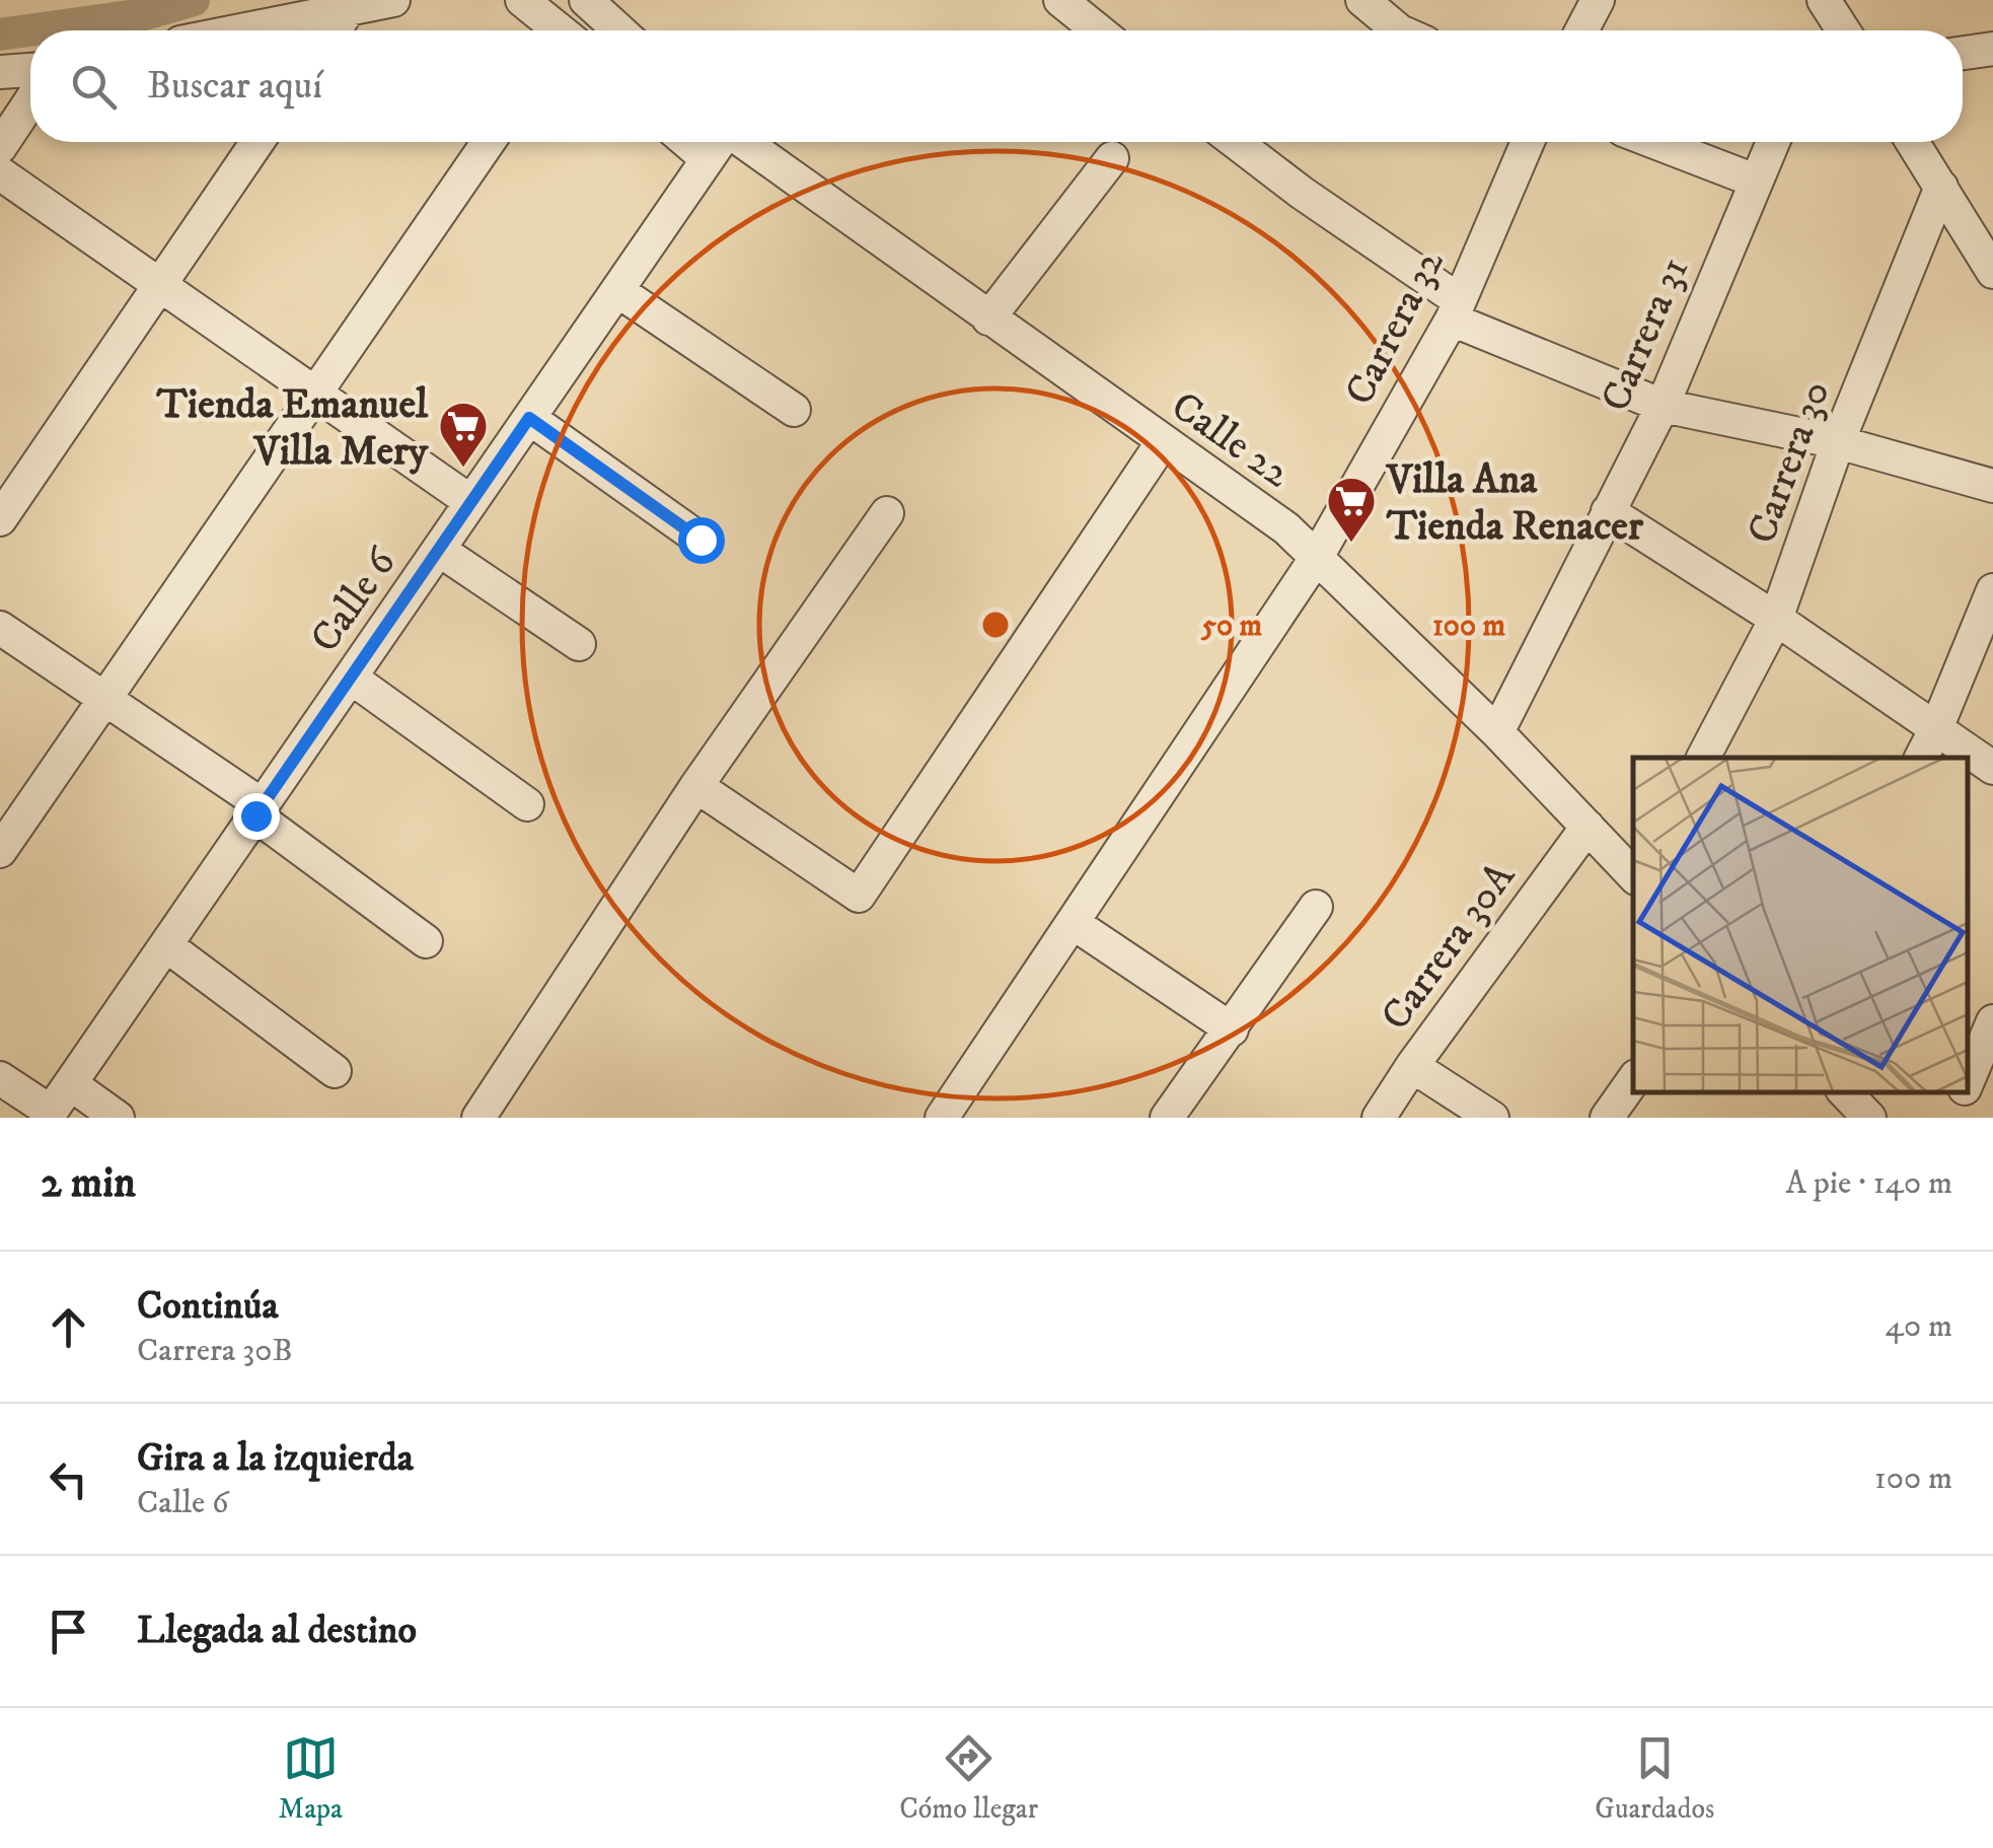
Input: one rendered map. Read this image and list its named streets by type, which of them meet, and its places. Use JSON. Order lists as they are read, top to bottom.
{
  "streets": {
    "street": [
      "Carrera 32",
      "Carrera 31",
      "Calle 22",
      "Carrera 30",
      "Calle 6",
      "Carrera 30A"
    ]
  },
  "crossings": [
    ["Carrera 32", "Calle 22"],
    ["Carrera 31", "Calle 22"],
    ["Calle 22", "Carrera 30A"]
  ],
  "places": {
    "supermarket": ["Tienda Emanuel Villa Mery", "Villa Ana Tienda Renacer"]
  },
  "page": {
    "search": "Buscar aquí",
    "heading": ["2 min", "A pie · 140 m"],
    "list": [
      ["Continúa", "Carrera 30B", "40 m"],
      ["Gira a la izquierda", "Calle 6", "100 m"],
      "Llegada al destino"
    ],
    "nav": ["Mapa", "Cómo llegar", "Guardados"]
  },
  "rings": ["50 m", "100 m"]
}
